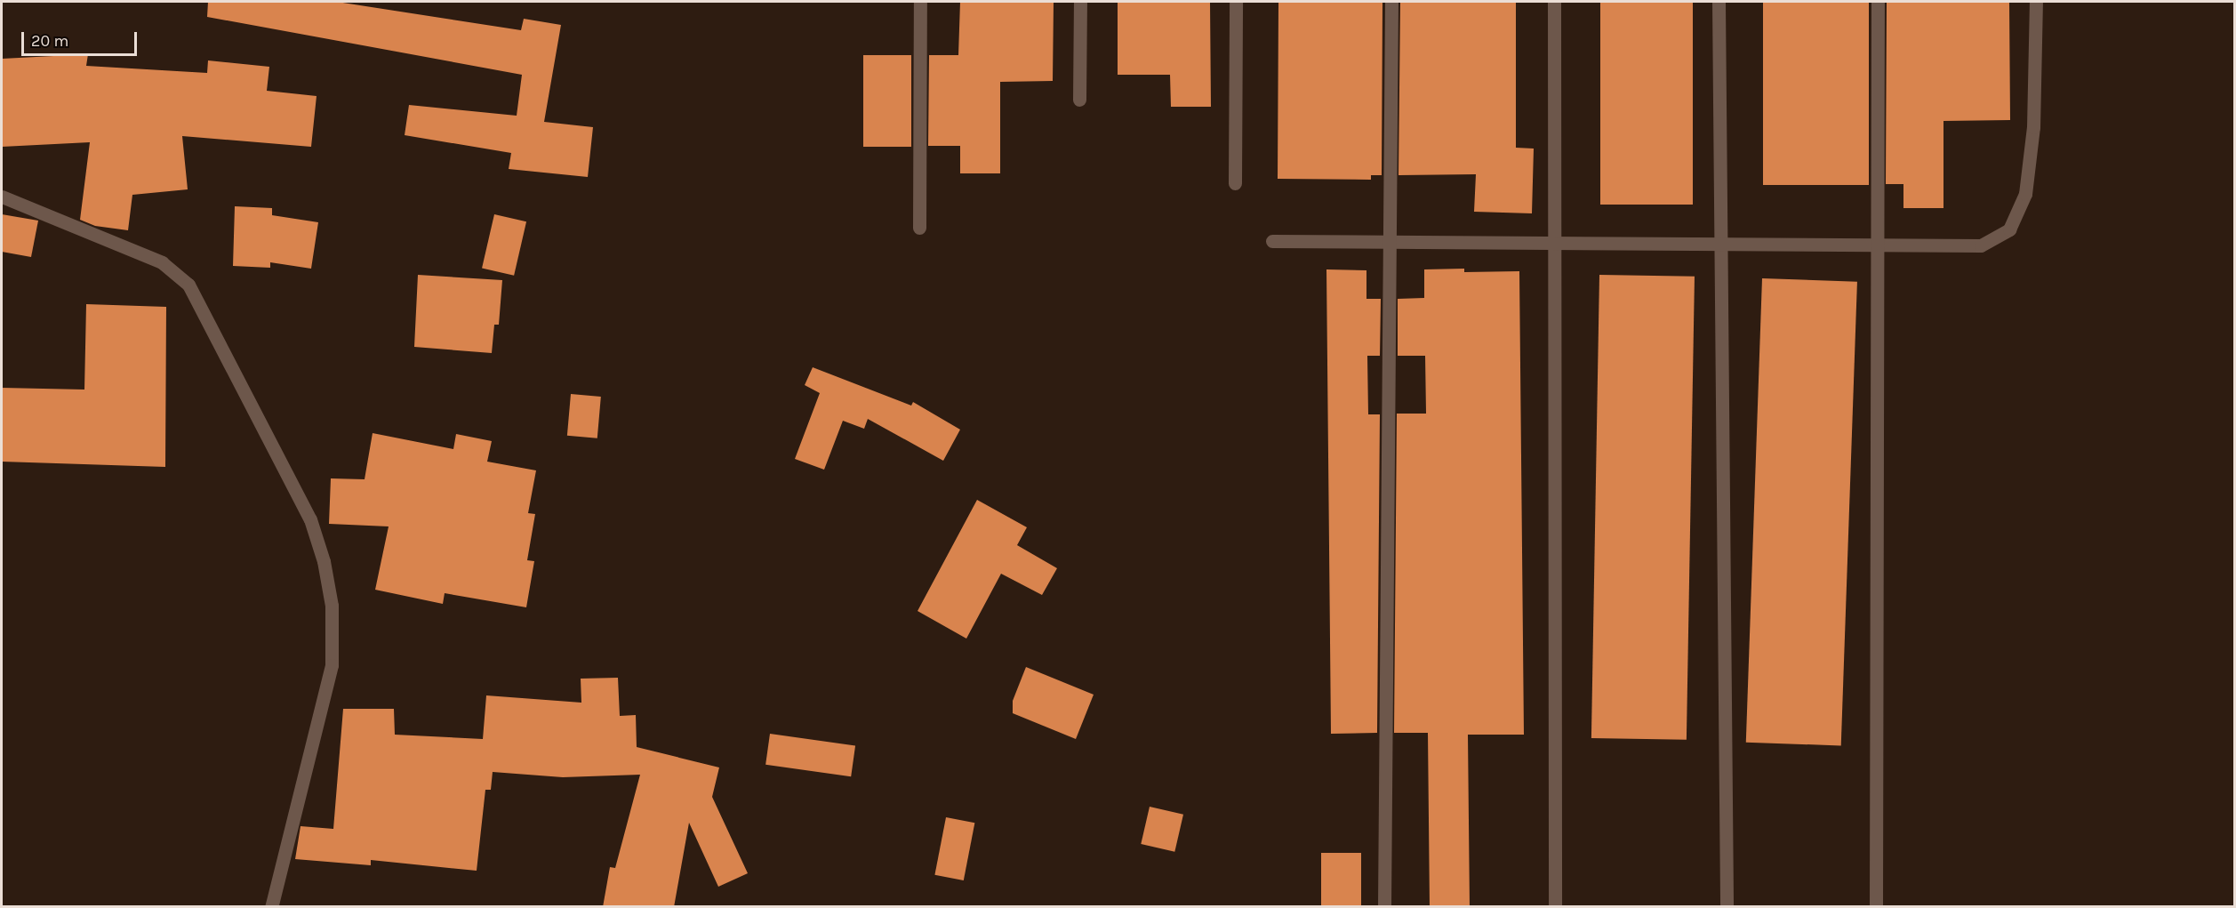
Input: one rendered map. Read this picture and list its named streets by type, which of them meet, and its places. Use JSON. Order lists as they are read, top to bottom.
{
  "scale_bar": "20 m"
}
